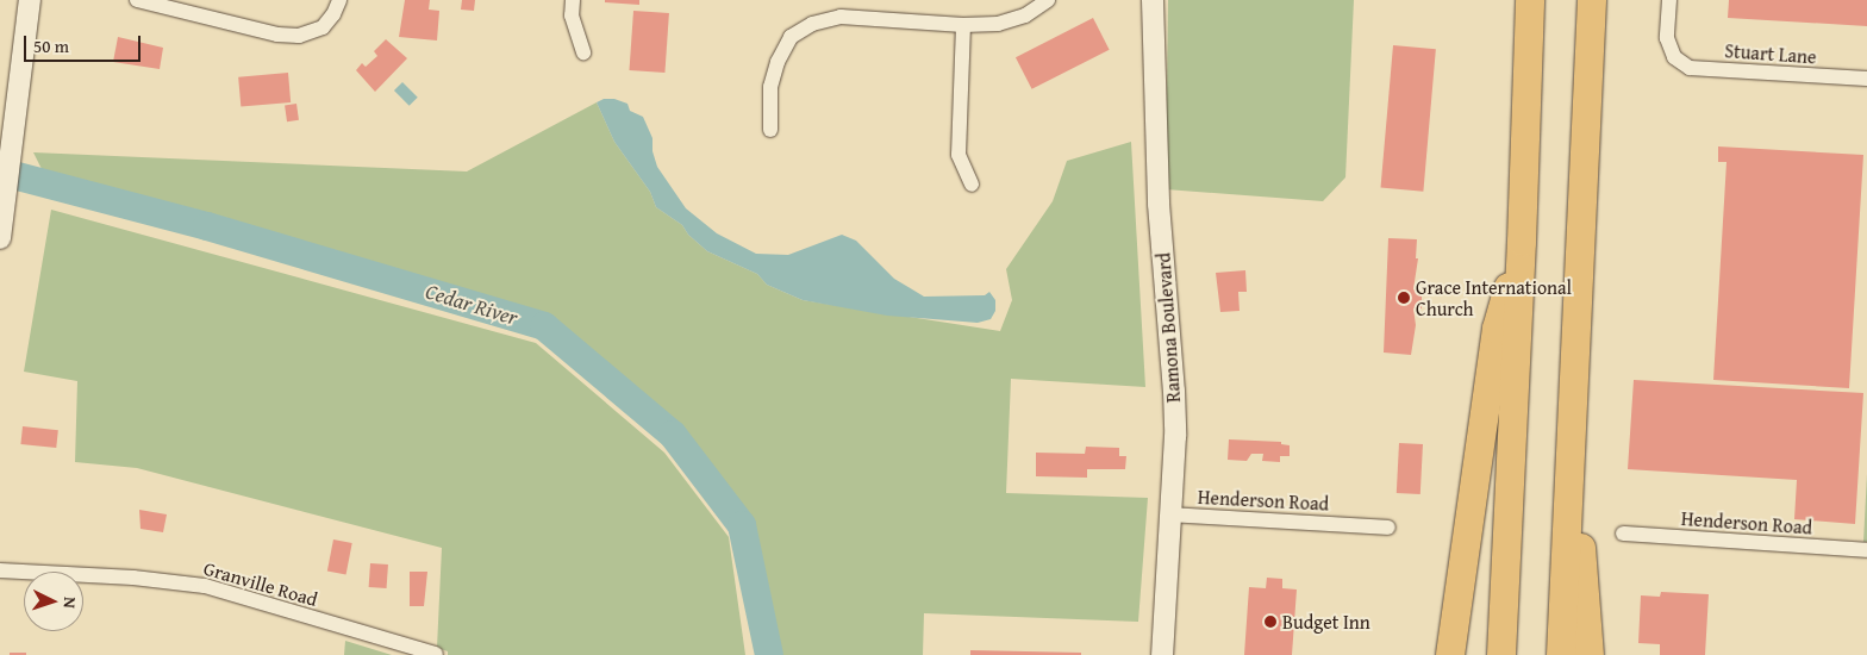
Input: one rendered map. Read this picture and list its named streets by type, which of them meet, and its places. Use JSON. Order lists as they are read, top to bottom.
{
  "streets": {
    "street": [
      "Stuart Lane",
      "Ramona Boulevard",
      "Henderson Road",
      "Granville Road"
    ]
  },
  "crossings": [
    ["Ramona Boulevard", "Henderson Road"]
  ],
  "water": ["Cedar River"],
  "places": ["Grace International Church", "Budget Inn"],
  "scale_bar": "50 m",
  "north": "right"
}
